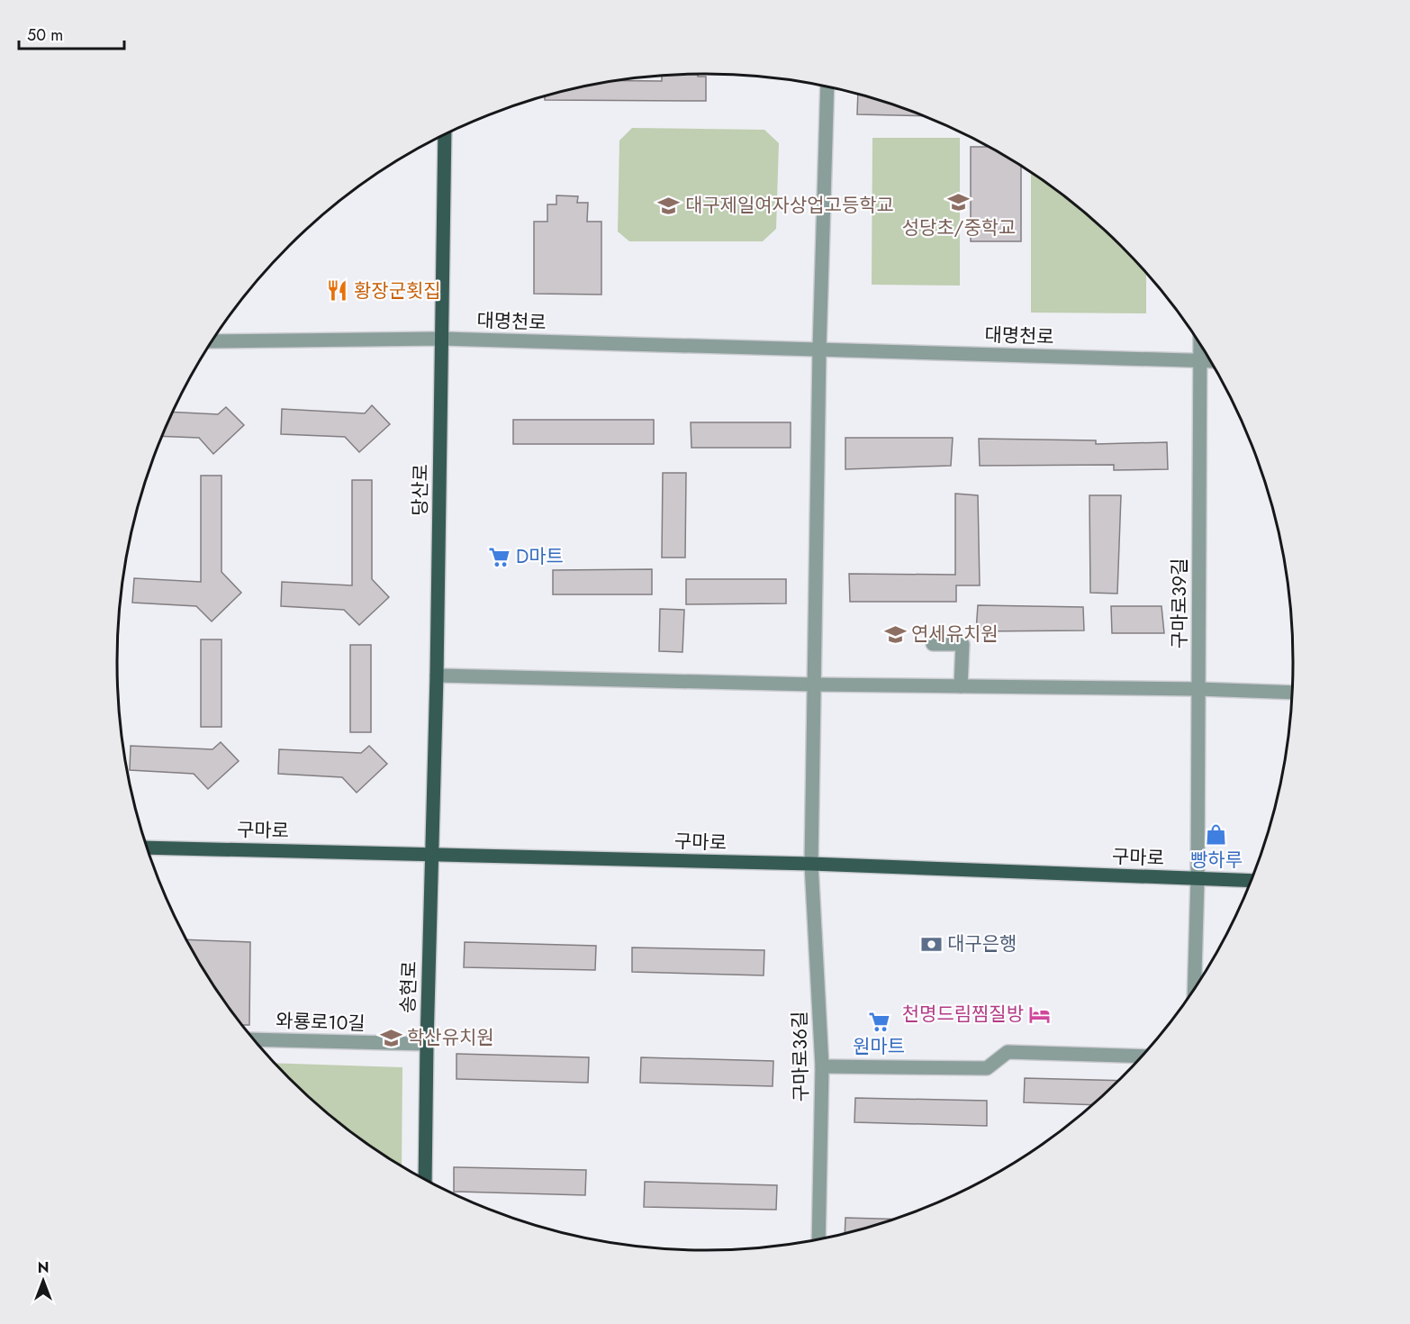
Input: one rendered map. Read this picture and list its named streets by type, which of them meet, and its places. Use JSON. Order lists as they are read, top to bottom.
{
  "streets": {
    "main road": ["당산로", "구마로", "송현로"],
    "street": [
      "대명천로",
      "구마로39길",
      "와룡로10길",
      "구마로36길"
    ]
  },
  "crossings": [
    ["대명천로", "당산로"],
    ["대명천로", "구마로39길"],
    ["대명천로", "구마로36길"],
    ["당산로", "구마로"],
    ["당산로", "송현로"],
    ["구마로39길", "구마로"],
    ["구마로", "송현로"],
    ["구마로", "구마로36길"],
    ["송현로", "와룡로10길"]
  ],
  "places": {
    "school or university": [
      "성당초/중학교",
      "대구제일여자상업고등학교",
      "연세유치원",
      "학산유치원"
    ],
    "restaurant": ["황장군횟집"],
    "supermarket": ["D마트", "원마트"],
    "shop": ["빵하루"],
    "bank": ["대구은행"],
    "hotel": ["천명드림찜질방"]
  },
  "scale_bar": "50 m",
  "north": "top"
}
